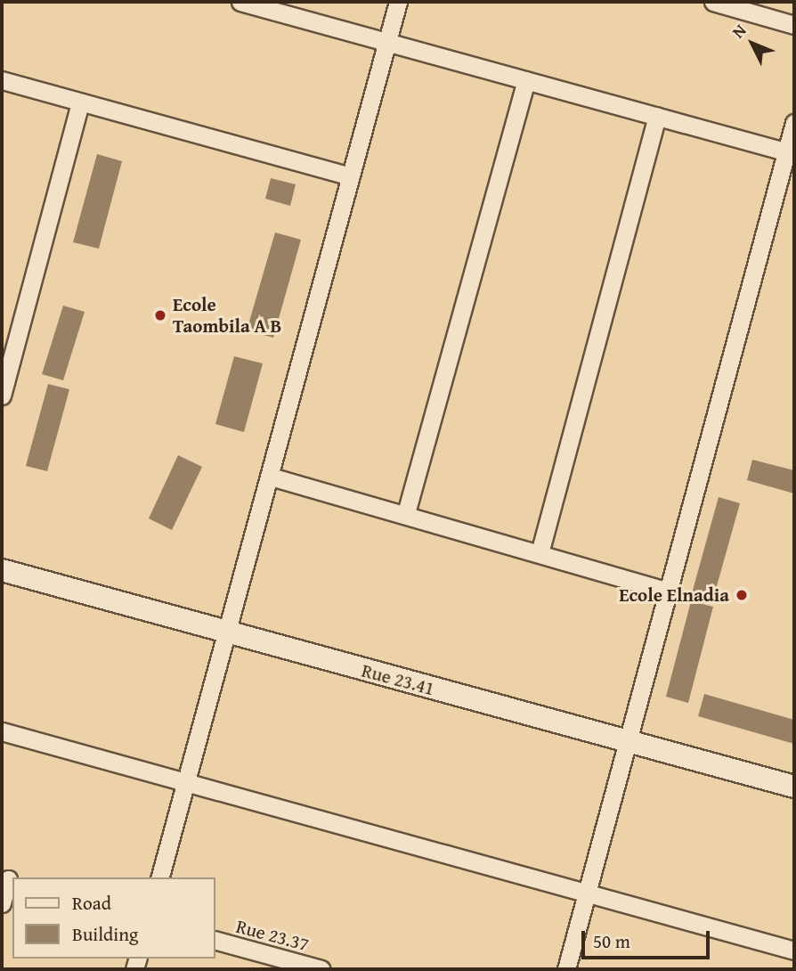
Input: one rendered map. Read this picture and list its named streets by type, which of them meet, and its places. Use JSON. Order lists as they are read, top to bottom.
{
  "streets": {
    "street": ["Rue 23.41", "Rue 23.37"]
  },
  "places": ["Ecole Taombila A B", "Ecole Elnadia"],
  "legend": ["Road", "Building"],
  "scale_bar": "50 m",
  "north": "top left"
}
